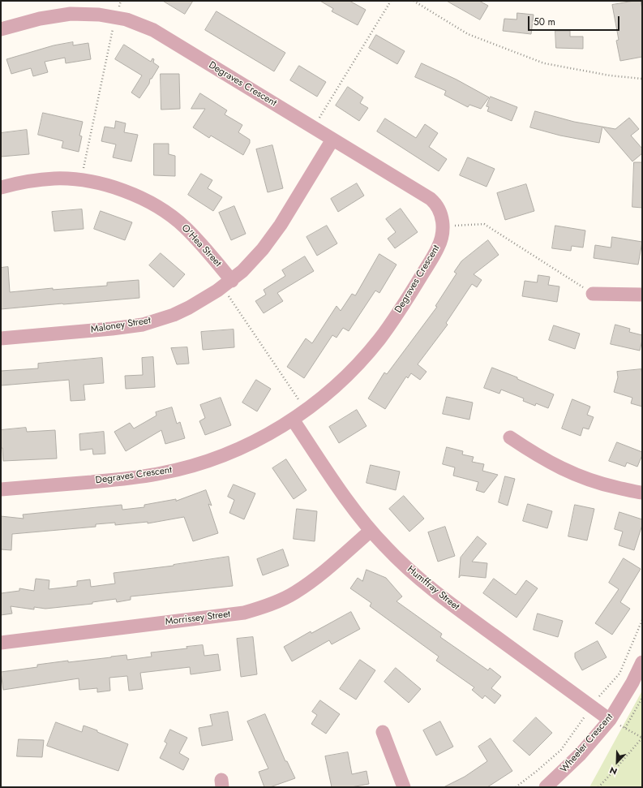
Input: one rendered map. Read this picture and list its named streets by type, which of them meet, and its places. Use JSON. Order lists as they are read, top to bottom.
{
  "streets": {
    "street": [
      "Degraves Crescent",
      "O'Hea Street",
      "Maloney Street",
      "Humffray Street",
      "Morrissey Street",
      "Wheeler Crescent"
    ]
  },
  "crossings": [
    ["Degraves Crescent", "Maloney Street"],
    ["Degraves Crescent", "Humffray Street"],
    ["O'Hea Street", "Maloney Street"],
    ["Humffray Street", "Morrissey Street"],
    ["Humffray Street", "Wheeler Crescent"]
  ],
  "scale_bar": "50 m",
  "north": "bottom left"
}
